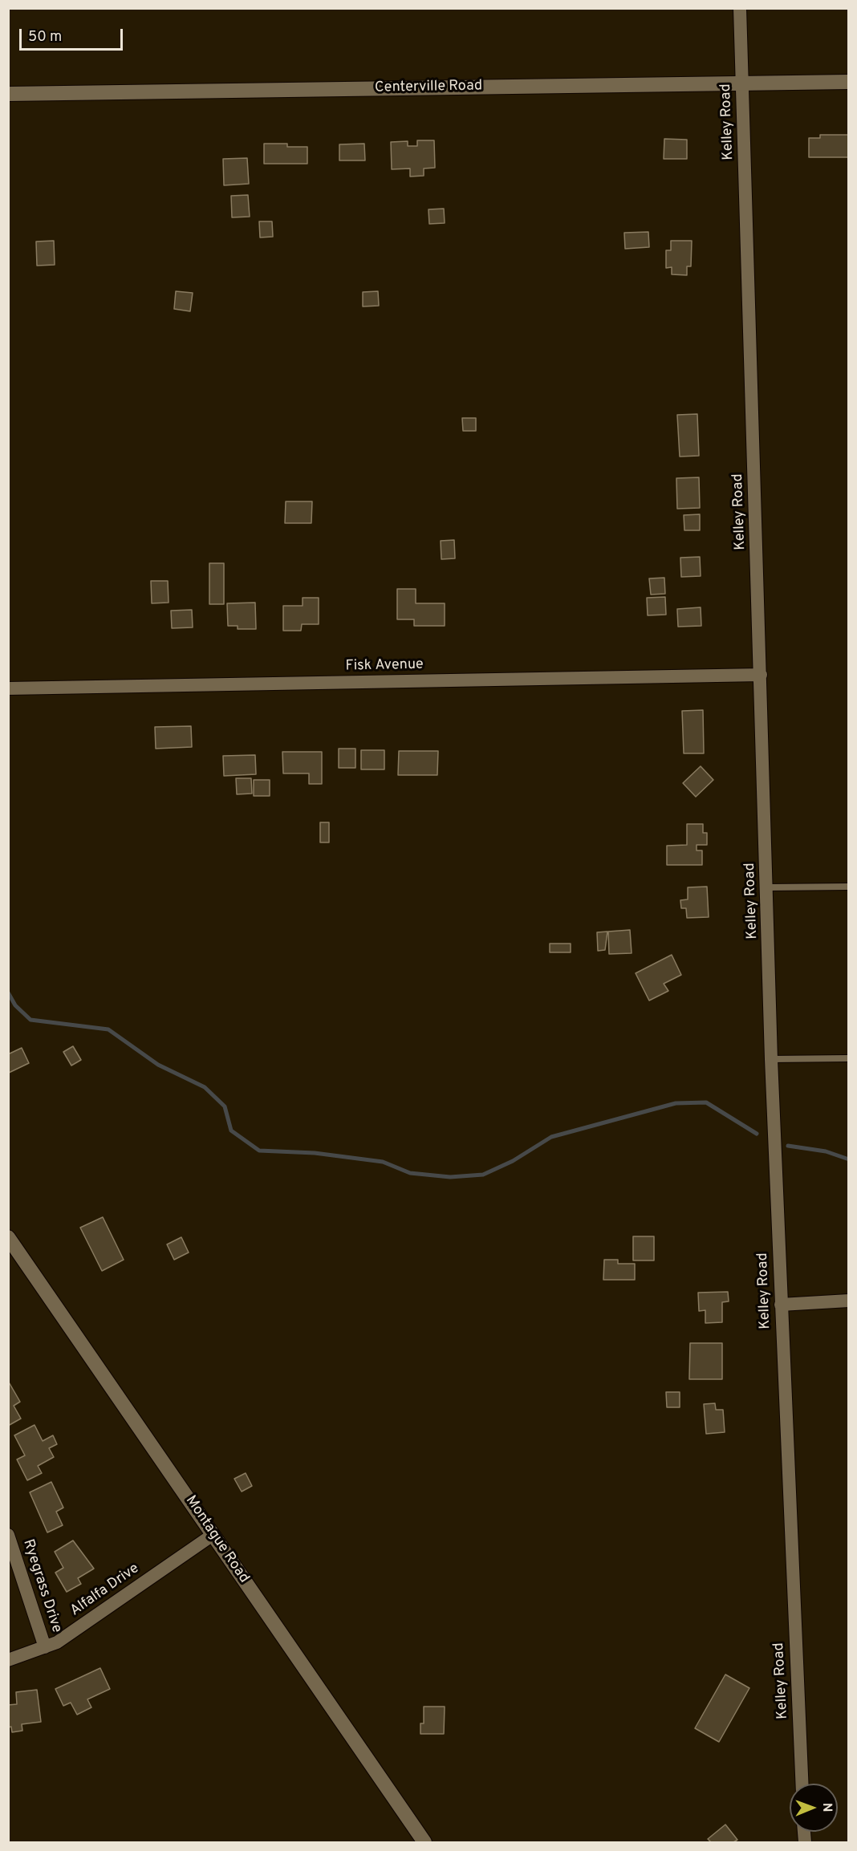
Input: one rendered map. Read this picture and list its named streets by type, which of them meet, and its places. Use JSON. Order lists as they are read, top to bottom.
{
  "streets": {
    "street": [
      "Centerville Road",
      "Kelley Road",
      "Fisk Avenue",
      "Montague Road",
      "Ryegrass Drive",
      "Alfalfa Drive"
    ]
  },
  "crossings": [
    ["Centerville Road", "Kelley Road"],
    ["Kelley Road", "Fisk Avenue"],
    ["Montague Road", "Alfalfa Drive"],
    ["Ryegrass Drive", "Alfalfa Drive"]
  ],
  "scale_bar": "50 m",
  "north": "right"
}
